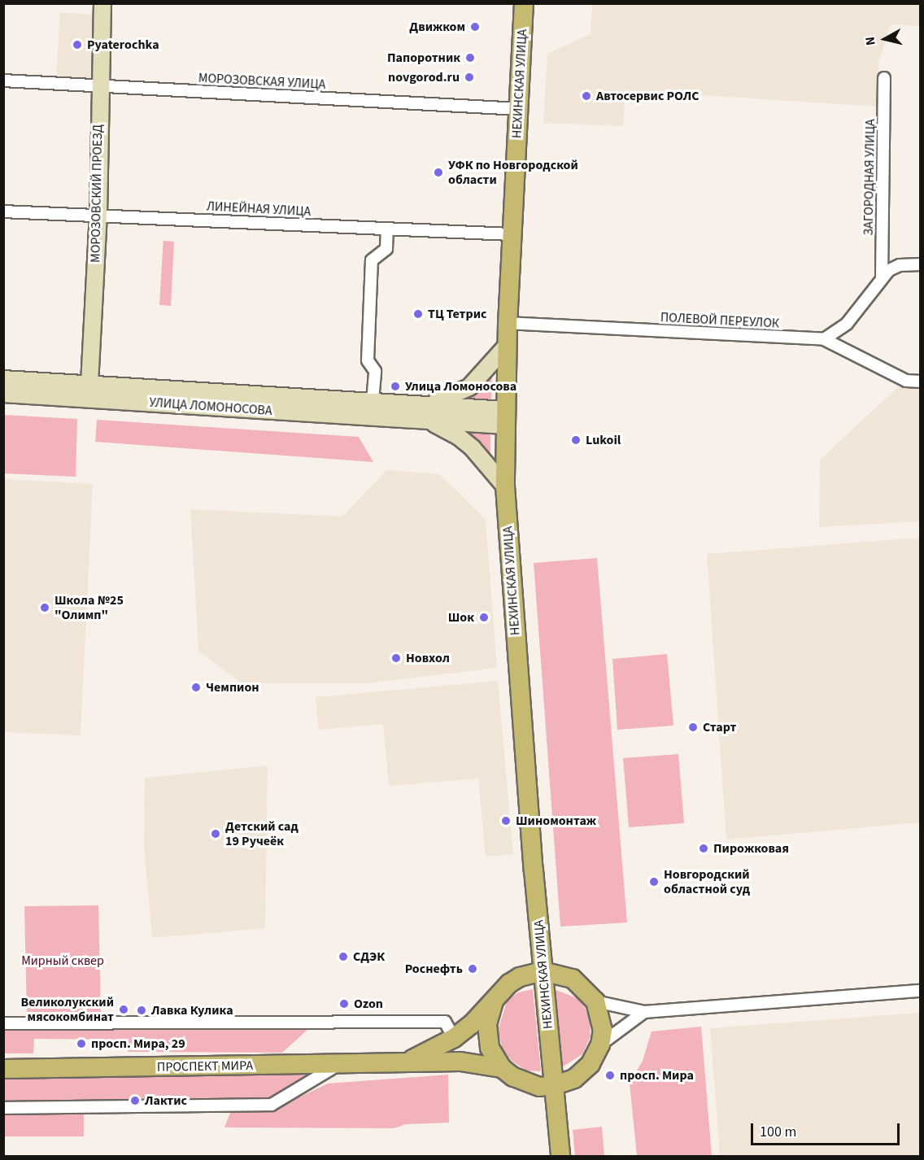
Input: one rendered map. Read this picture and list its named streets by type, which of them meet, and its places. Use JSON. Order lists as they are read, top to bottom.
{
  "streets": {
    "main road": [
      "НЕХИНСКАЯ УЛИЦА",
      "МОРОЗОВСКИЙ ПРОЕЗД",
      "УЛИЦА ЛОМОНОСОВА",
      "ПРОСПЕКТ МИРА"
    ],
    "street": [
      "МОРОЗОВСКАЯ УЛИЦА",
      "ЗАГОРОДНАЯ УЛИЦА",
      "ЛИНЕЙНАЯ УЛИЦА",
      "ПОЛЕВОЙ ПЕРЕУЛОК"
    ]
  },
  "crossings": [
    ["МОРОЗОВСКАЯ УЛИЦА", "НЕХИНСКАЯ УЛИЦА"],
    ["МОРОЗОВСКАЯ УЛИЦА", "МОРОЗОВСКИЙ ПРОЕЗД"],
    ["НЕХИНСКАЯ УЛИЦА", "ЛИНЕЙНАЯ УЛИЦА"],
    ["НЕХИНСКАЯ УЛИЦА", "ПОЛЕВОЙ ПЕРЕУЛОК"],
    ["НЕХИНСКАЯ УЛИЦА", "УЛИЦА ЛОМОНОСОВА"],
    ["НЕХИНСКАЯ УЛИЦА", "ПРОСПЕКТ МИРА"],
    ["МОРОЗОВСКИЙ ПРОЕЗД", "ЛИНЕЙНАЯ УЛИЦА"],
    ["МОРОЗОВСКИЙ ПРОЕЗД", "УЛИЦА ЛОМОНОСОВА"]
  ],
  "parks": ["Мирный сквер"],
  "places": [
    "Движком",
    "Pyaterochka",
    "Папоротник",
    "novgorod.ru",
    "Автосервис РОЛС",
    "УФК по Новгородской области",
    "ТЦ Тетрис",
    "Улица Ломоносова",
    "Lukoil",
    "Школа №25 \"Олимп\"",
    "Шок",
    "Новхол",
    "Чемпион",
    "Старт",
    "Шиномонтаж",
    "Детский сад 19 Ручеёк",
    "Пирожковая",
    "Новгородский областной суд",
    "СДЭК",
    "Роснефть",
    "Ozon",
    "Великолукский мясокомбинат",
    "Лавка Кулика",
    "просп. Мира, 29",
    "просп. Мира",
    "Лактис"
  ],
  "scale_bar": "100 m",
  "north": "left"
}
